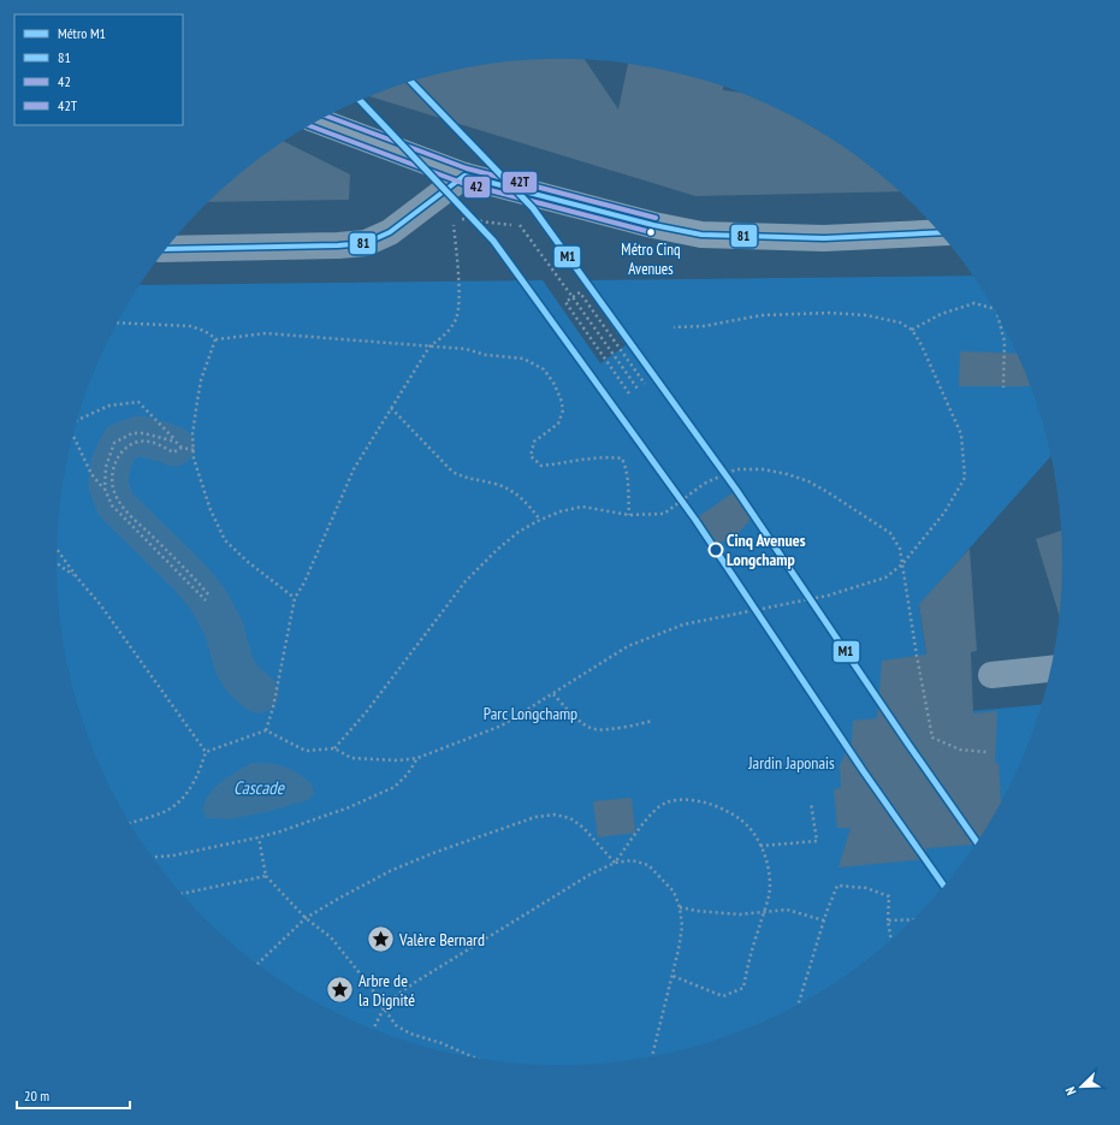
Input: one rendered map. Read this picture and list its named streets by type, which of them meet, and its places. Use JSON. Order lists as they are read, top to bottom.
{
  "water": ["Cascade"],
  "parks": ["Parc Longchamp", "Jardin Japonais"],
  "places": {
    "other": ["Métro Cinq Avenues", "Cinq Avenues Longchamp"],
    "place": ["Valère Bernard", "Arbre de la Dignité"]
  },
  "lines": [
    "metro line M1",
    "transit line 42T",
    "transit line 42",
    "transit line 81"
  ],
  "legend": [
    "Métro M1",
    "81",
    "42",
    "42T"
  ],
  "scale_bar": "20 m",
  "north": "bottom left"
}
